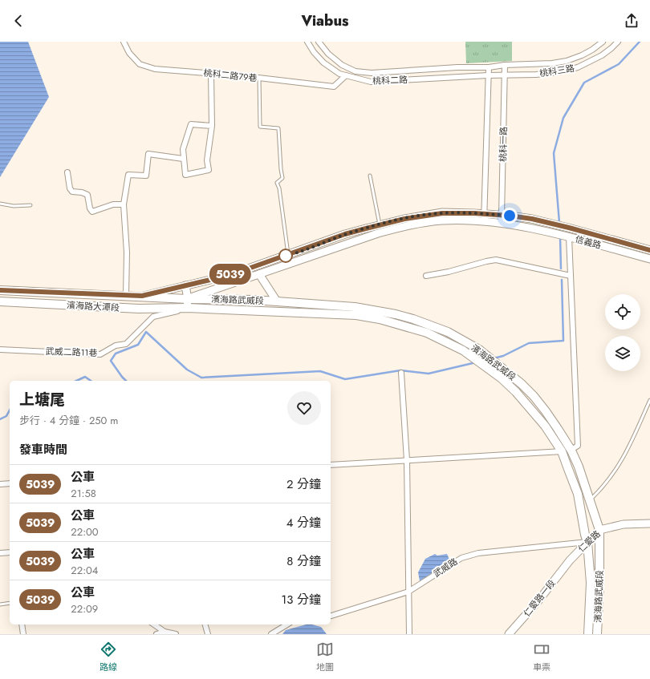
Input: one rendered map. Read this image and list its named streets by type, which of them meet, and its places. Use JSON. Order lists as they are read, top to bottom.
{
  "streets": {
    "main road": [
      "信義路",
      "濱海路武威段",
      "濱海路大潭段",
      "仁愛路",
      "仁愛路一段"
    ],
    "street": [
      "桃科三路",
      "桃科二路79巷",
      "桃科二路",
      "桃科一路",
      "武威二路11巷",
      "武威路"
    ]
  },
  "crossings": [
    ["桃科三路", "桃科二路"],
    ["桃科三路", "桃科一路"],
    ["桃科二路79巷", "桃科二路"],
    ["桃科二路", "桃科一路"],
    ["桃科一路", "信義路"],
    ["濱海路武威段", "濱海路大潭段"],
    ["濱海路武威段", "武威二路11巷"],
    ["濱海路武威段", "仁愛路"],
    ["濱海路武威段", "武威路"],
    ["濱海路大潭段", "武威二路11巷"],
    ["仁愛路", "武威路"],
    ["仁愛路", "仁愛路一段"]
  ],
  "lines": ["bus line 5039"],
  "page": {
    "header": "Viabus",
    "on_map": "5039",
    "heading": [
      ["上塘尾", "步行 · 4 分鐘 · 250 m"],
      "發車時間"
    ],
    "list": [
      {
        "mark": "5039",
        "name": "公車",
        "note": "21:58",
        "value": "2 分鐘"
      },
      {
        "mark": "5039",
        "name": "公車",
        "note": "22:00",
        "value": "4 分鐘"
      },
      {
        "mark": "5039",
        "name": "公車",
        "note": "22:04",
        "value": "8 分鐘"
      },
      {
        "mark": "5039",
        "name": "公車",
        "note": "22:09",
        "value": "13 分鐘"
      }
    ],
    "tabs": ["路線", "地圖", "車票"]
  }
}
